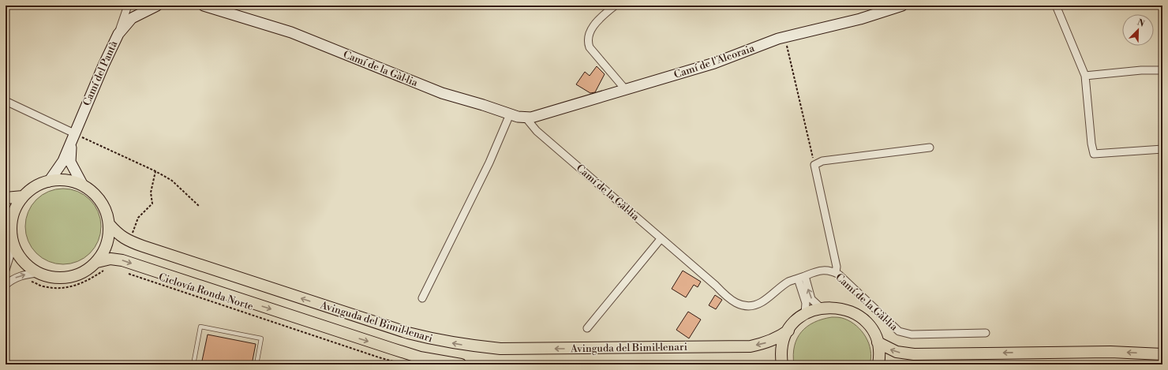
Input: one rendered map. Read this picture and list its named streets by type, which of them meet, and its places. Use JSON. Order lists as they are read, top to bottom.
{
  "streets": {
    "main road": ["Avinguda del Bimil·lenari"],
    "street": ["Camí de l'Alcoraia", "Camí de la Gàl·lia", "Camí del Pantà"],
    "path": ["Ciclovía Ronda Norte"]
  },
  "crossings": [
    ["Camí de l'Alcoraia", "Camí de la Gàl·lia"],
    ["Camí del Pantà", "Avinguda del Bimil·lenari"]
  ],
  "north": "top right"
}
